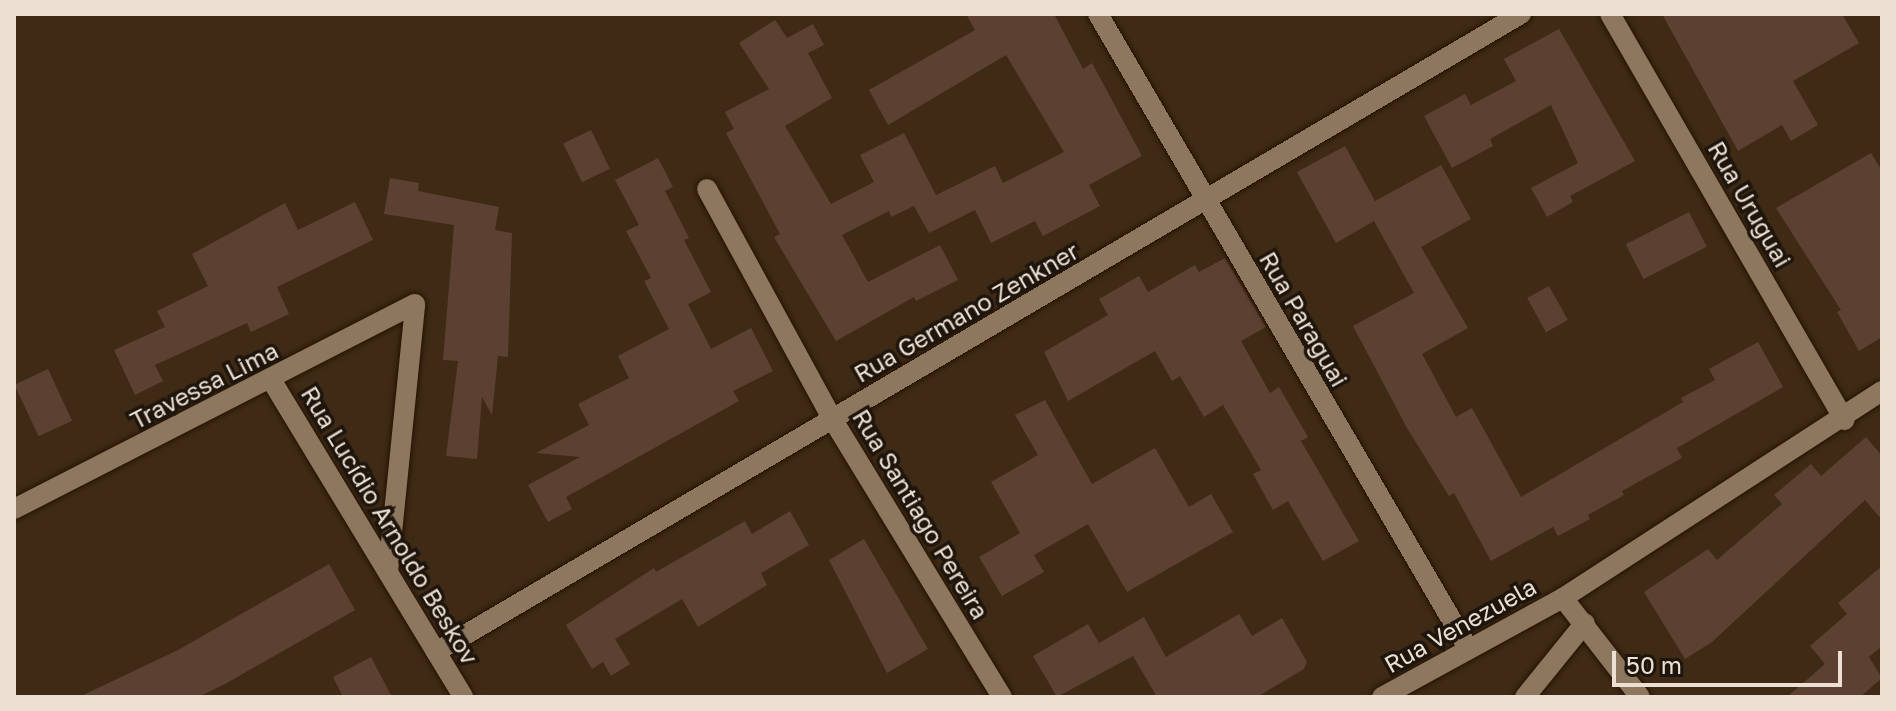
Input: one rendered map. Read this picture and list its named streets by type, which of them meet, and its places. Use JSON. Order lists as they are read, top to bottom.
{
  "streets": {
    "street": [
      "Rua Uruguai",
      "Rua Germano Zenkner",
      "Rua Paraguai",
      "Travessa Lima",
      "Rua Santiago Pereira",
      "Rua Lucídio Arnoldo Beskov",
      "Rua Venezuela"
    ]
  },
  "crossings": [
    ["Rua Uruguai", "Rua Venezuela"],
    ["Rua Germano Zenkner", "Rua Paraguai"],
    ["Rua Germano Zenkner", "Rua Santiago Pereira"],
    ["Rua Germano Zenkner", "Rua Lucídio Arnoldo Beskov"],
    ["Rua Paraguai", "Rua Venezuela"],
    ["Travessa Lima", "Rua Lucídio Arnoldo Beskov"]
  ],
  "scale_bar": "50 m"
}
